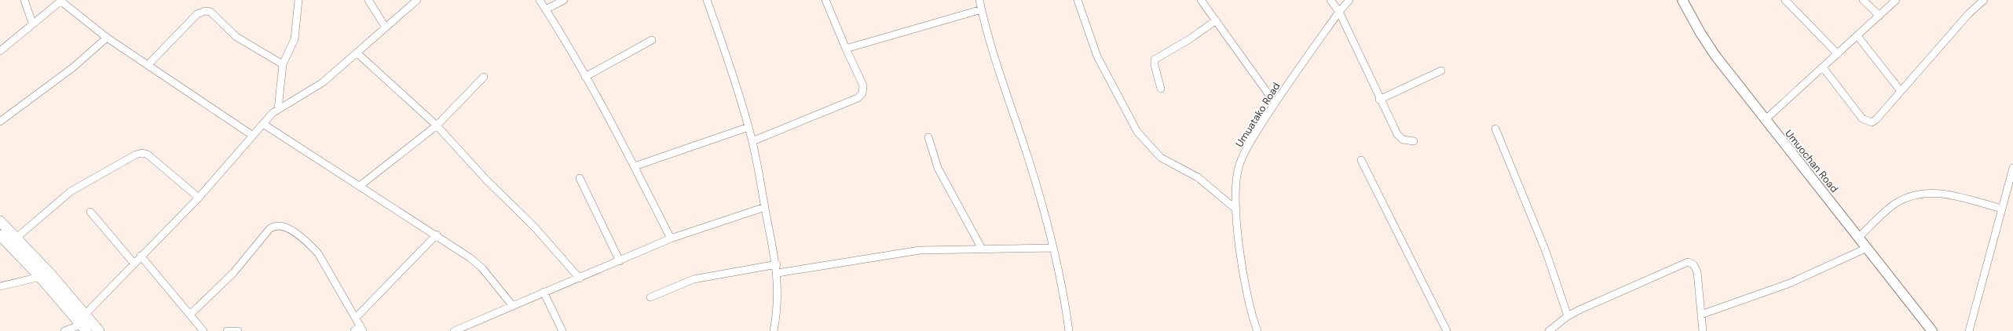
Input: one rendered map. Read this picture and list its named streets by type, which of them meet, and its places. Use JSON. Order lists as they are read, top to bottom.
{
  "streets": {
    "street": ["Umuatako Road", "Umuochan Road"]
  }
}
